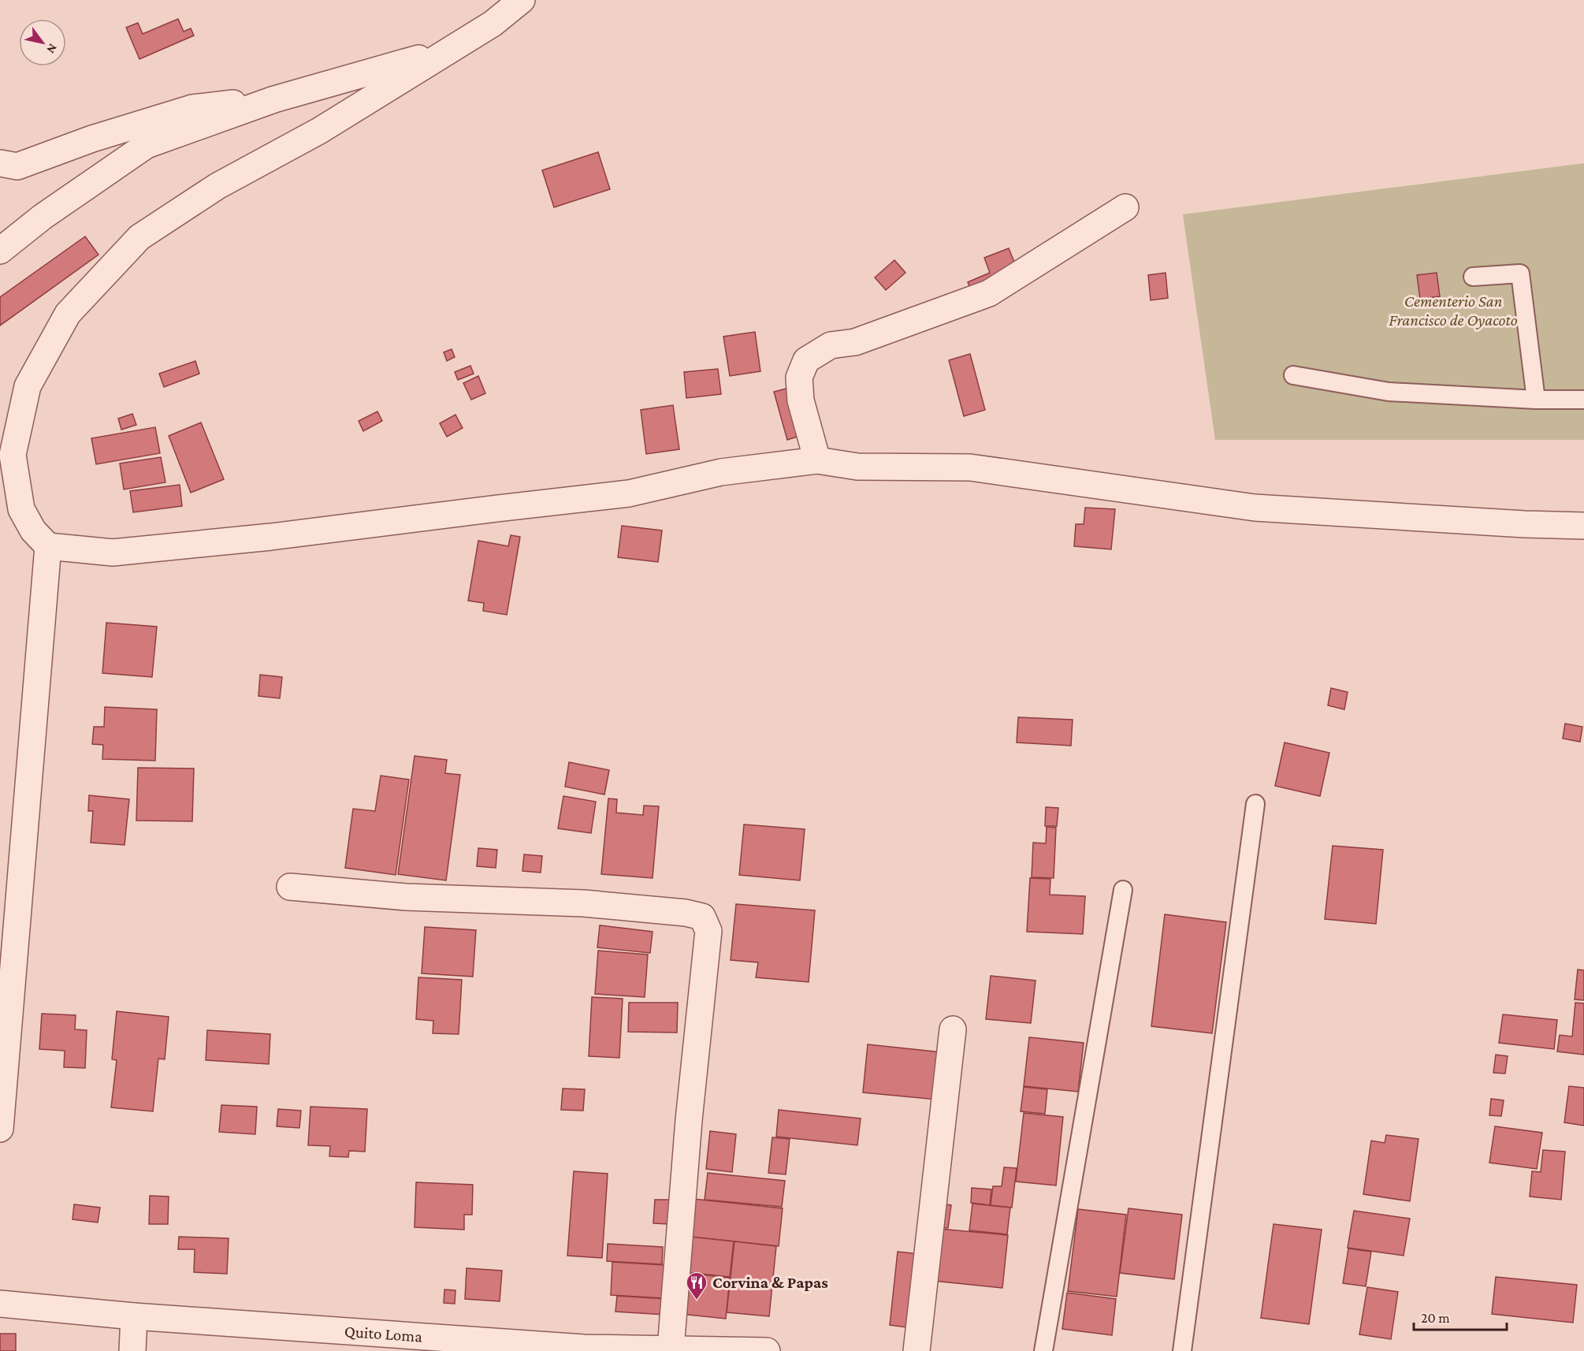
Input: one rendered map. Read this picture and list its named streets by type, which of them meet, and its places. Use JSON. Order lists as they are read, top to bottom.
{
  "streets": {
    "street": ["Quito Loma"]
  },
  "parks": ["Cementerio San Francisco de Oyacoto"],
  "places": {
    "restaurant": ["Corvina & Papas"]
  },
  "scale_bar": "20 m",
  "north": "bottom right"
}
